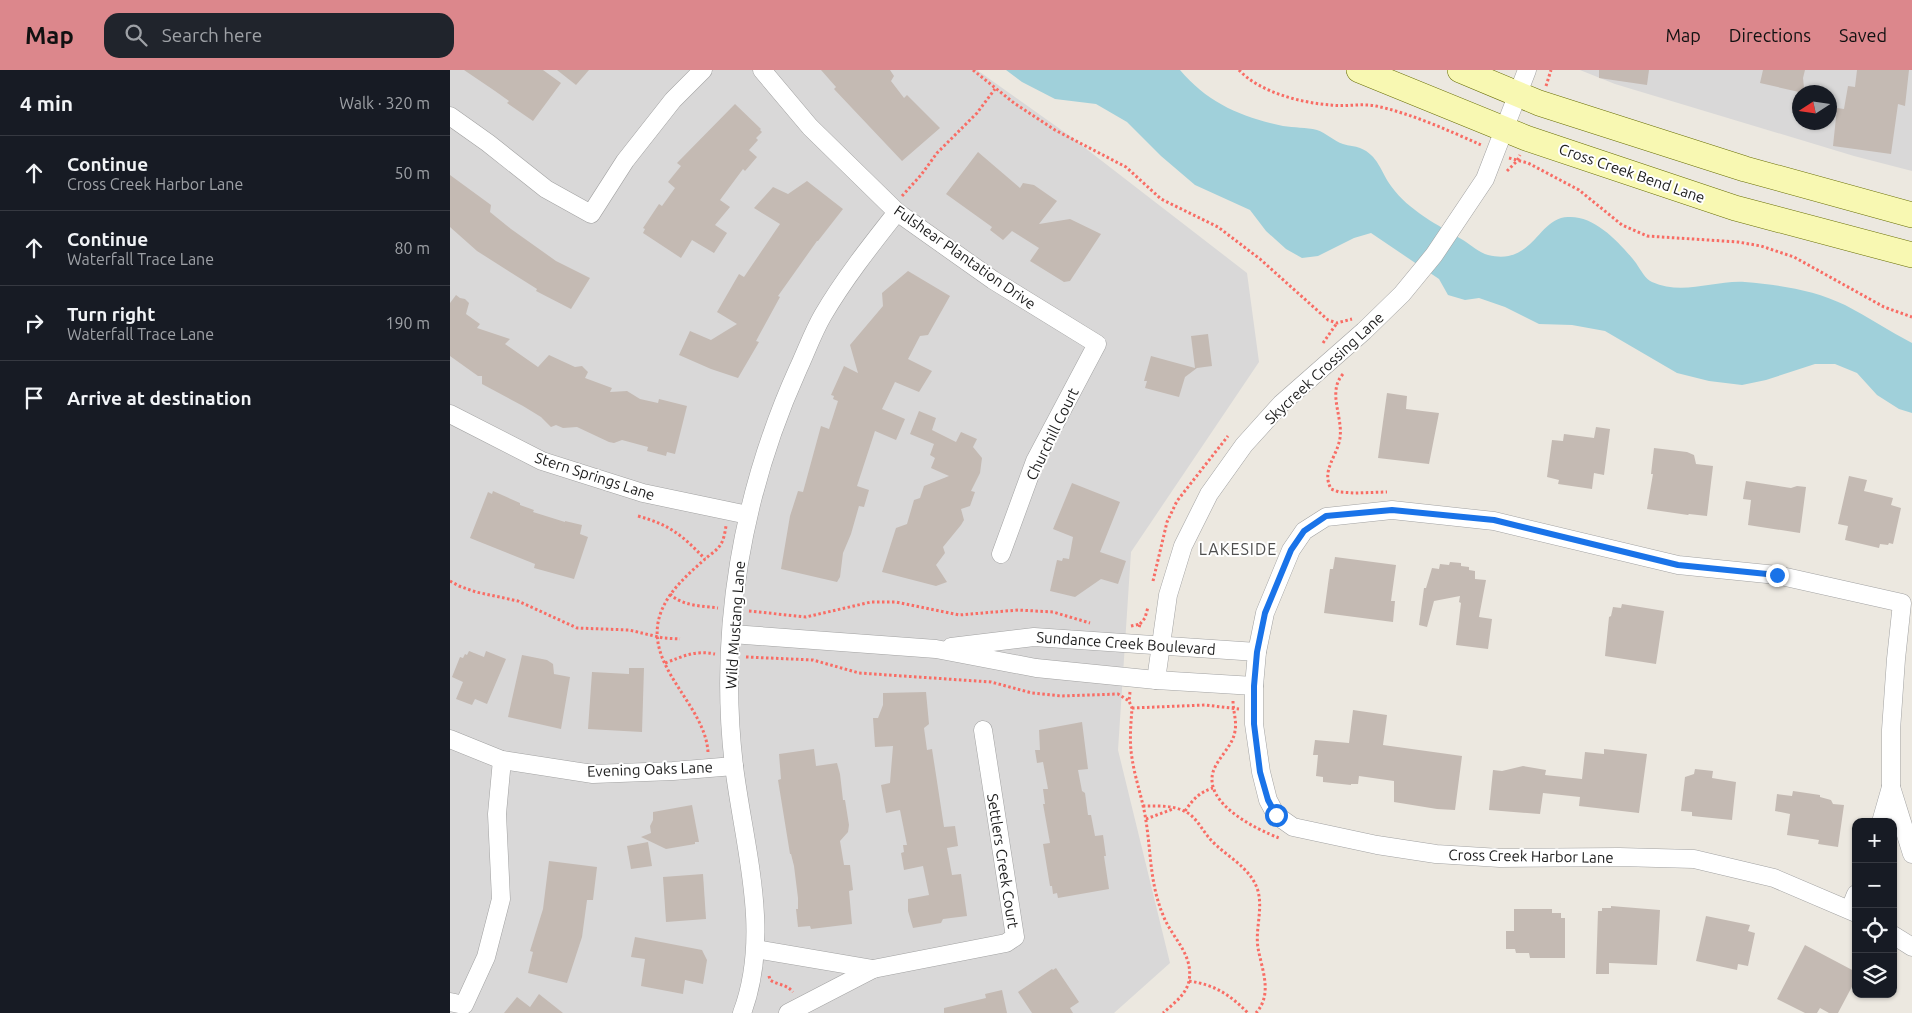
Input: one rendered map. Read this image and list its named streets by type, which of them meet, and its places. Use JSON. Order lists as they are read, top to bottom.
{
  "streets": {
    "main road": ["Cross Creek Bend Lane"],
    "street": [
      "Fulshear Plantation Drive",
      "Skycreek Crossing Lane",
      "Churchill Court",
      "Stern Springs Lane",
      "Wild Mustang Lane",
      "Sundance Creek Boulevard",
      "Evening Oaks Lane",
      "Cross Creek Harbor Lane",
      "Settlers Creek Court"
    ]
  },
  "crossings": [
    ["Cross Creek Bend Lane", "Skycreek Crossing Lane"],
    ["Fulshear Plantation Drive", "Churchill Court"],
    ["Fulshear Plantation Drive", "Wild Mustang Lane"],
    ["Skycreek Crossing Lane", "Sundance Creek Boulevard"],
    ["Stern Springs Lane", "Wild Mustang Lane"],
    ["Wild Mustang Lane", "Sundance Creek Boulevard"],
    ["Wild Mustang Lane", "Evening Oaks Lane"],
    ["Wild Mustang Lane", "Settlers Creek Court"],
    ["Sundance Creek Boulevard", "Cross Creek Harbor Lane"]
  ],
  "districts": ["LAKESIDE"],
  "north": "left",
  "page": {
    "header": "Map",
    "search": "Search here",
    "nav": ["Map", "Directions", "Saved"],
    "heading": ["4 min", "Walk · 320 m"],
    "list": [
      ["Continue", "Cross Creek Harbor Lane", "50 m"],
      ["Continue", "Waterfall Trace Lane", "80 m"],
      ["Turn right", "Waterfall Trace Lane", "190 m"],
      "Arrive at destination"
    ],
    "map_buttons": ["+", "−"]
  }
}
